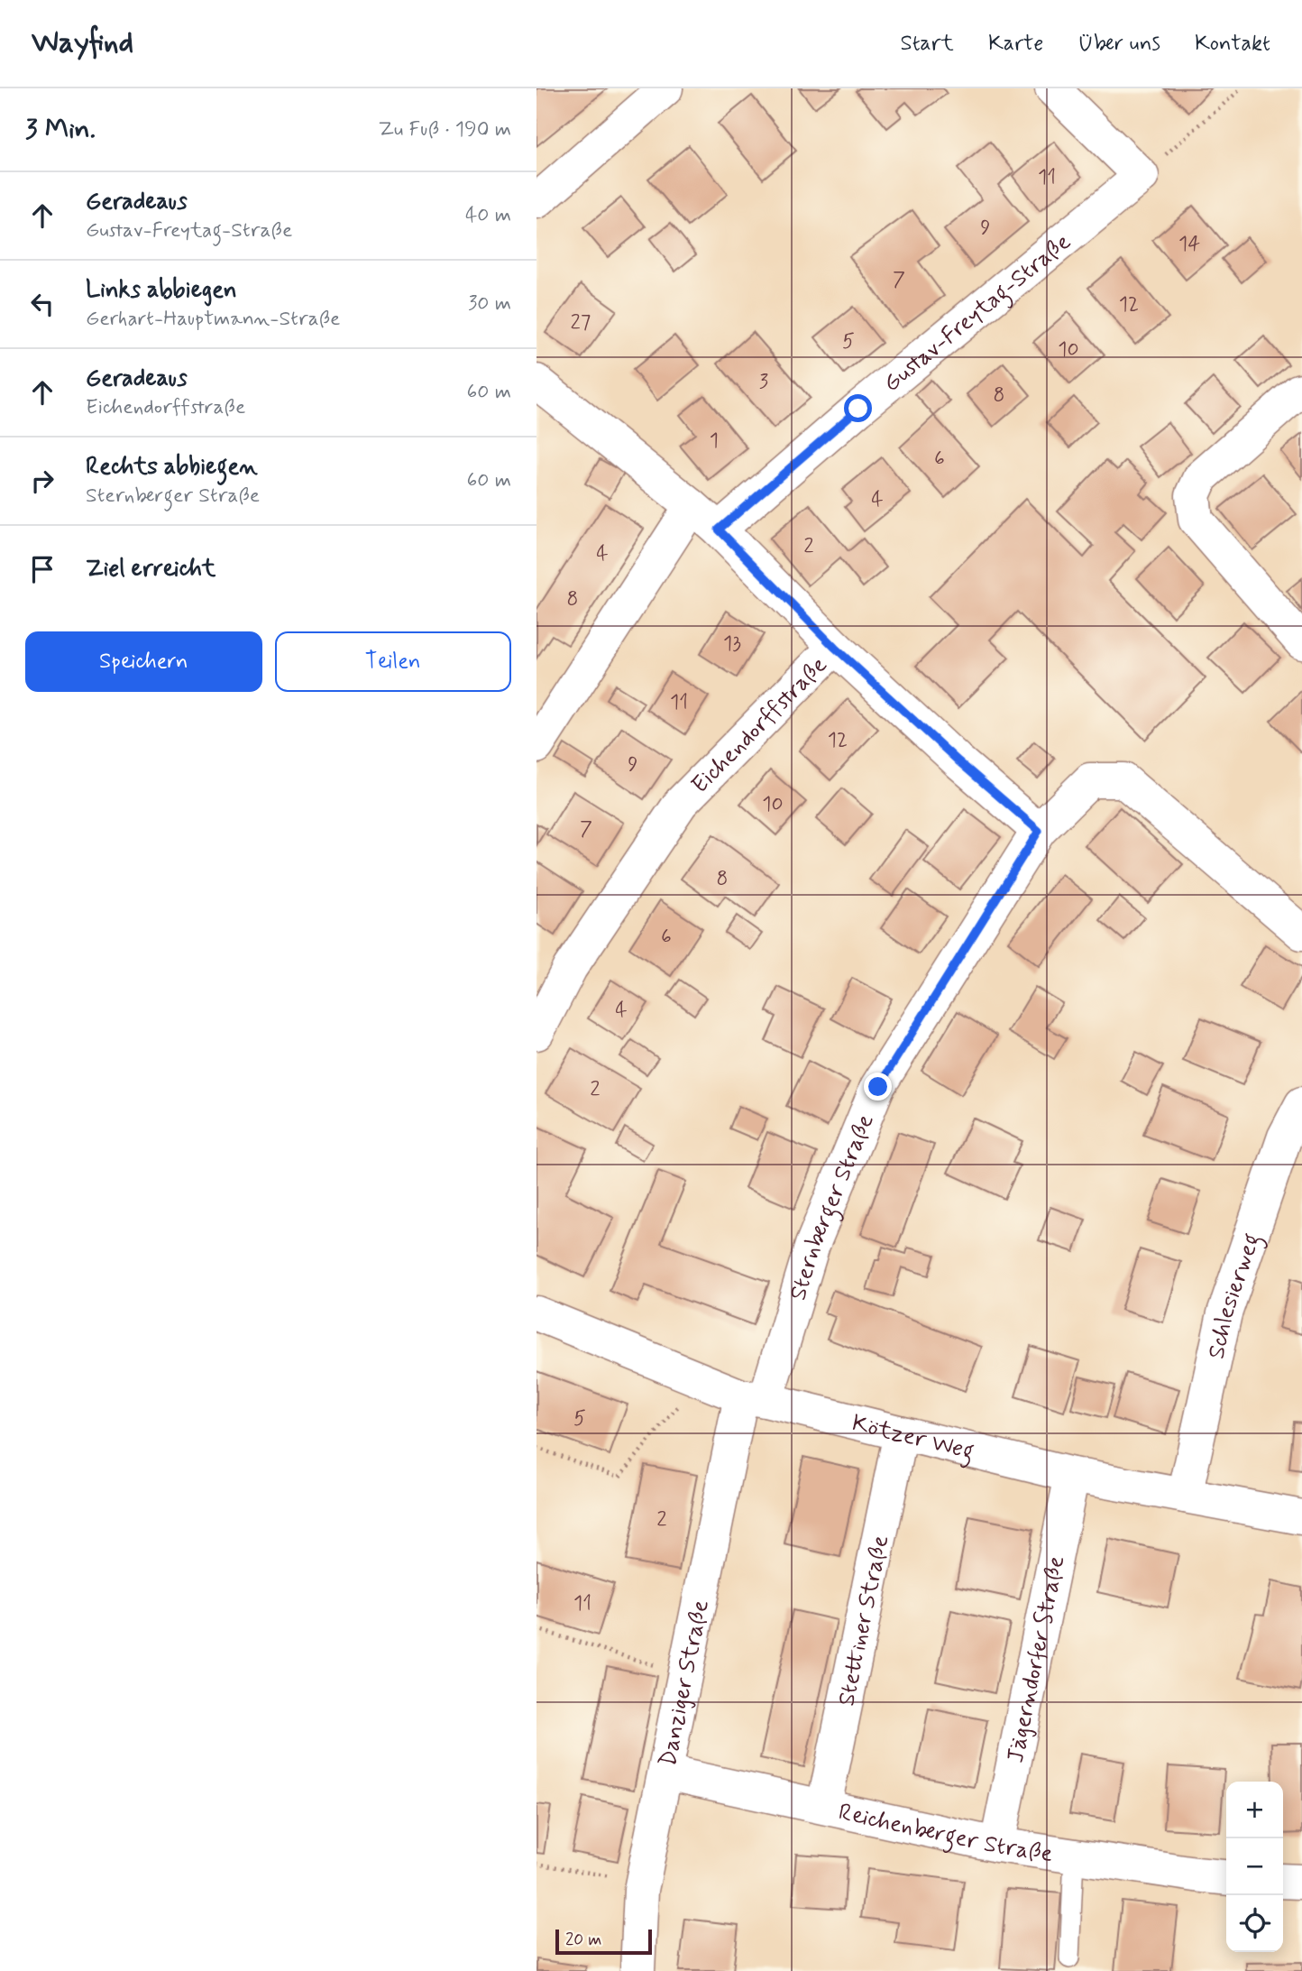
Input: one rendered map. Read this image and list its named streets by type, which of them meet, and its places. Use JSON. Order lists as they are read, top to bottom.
{
  "streets": {
    "street": [
      "Gustav-Freytag-Straße",
      "Eichendorffstraße",
      "Sternberger Straße",
      "Schlesierweg",
      "Kötzer Weg",
      "Stettiner Straße",
      "Jägerndorfer Straße",
      "Danziger Straße",
      "Reichenberger Straße"
    ]
  },
  "crossings": [
    ["Eichendorffstraße", "Sternberger Straße"],
    ["Sternberger Straße", "Kötzer Weg"],
    ["Sternberger Straße", "Danziger Straße"],
    ["Schlesierweg", "Kötzer Weg"],
    ["Kötzer Weg", "Stettiner Straße"],
    ["Kötzer Weg", "Jägerndorfer Straße"],
    ["Kötzer Weg", "Danziger Straße"],
    ["Stettiner Straße", "Reichenberger Straße"],
    ["Jägerndorfer Straße", "Reichenberger Straße"],
    ["Danziger Straße", "Reichenberger Straße"]
  ],
  "house_numbers": [
    "11",
    "9",
    "14",
    "7",
    "12",
    "27",
    "5",
    "10",
    "3",
    "8",
    "1",
    "6",
    "4",
    "2",
    "4",
    "8",
    "13",
    "11",
    "12",
    "9",
    "10",
    "7",
    "8",
    "6",
    "4",
    "2",
    "5",
    "2",
    "11"
  ],
  "scale_bar": "20 m",
  "page": {
    "header": "Wayfind",
    "nav": [
      "Start",
      "Karte",
      "Über uns",
      "Kontakt"
    ],
    "heading": ["3 Min.", "Zu Fuß · 190 m"],
    "list": [
      ["Geradeaus", "Gustav-Freytag-Straße", "40 m"],
      ["Links abbiegen", "Gerhart-Hauptmann-Straße", "30 m"],
      ["Geradeaus", "Eichendorffstraße", "60 m"],
      ["Rechts abbiegen", "Sternberger Straße", "60 m"],
      "Ziel erreicht"
    ],
    "buttons": ["Speichern", "Teilen"],
    "map_buttons": ["+", "−"],
    "scale": "20 m"
  }
}
